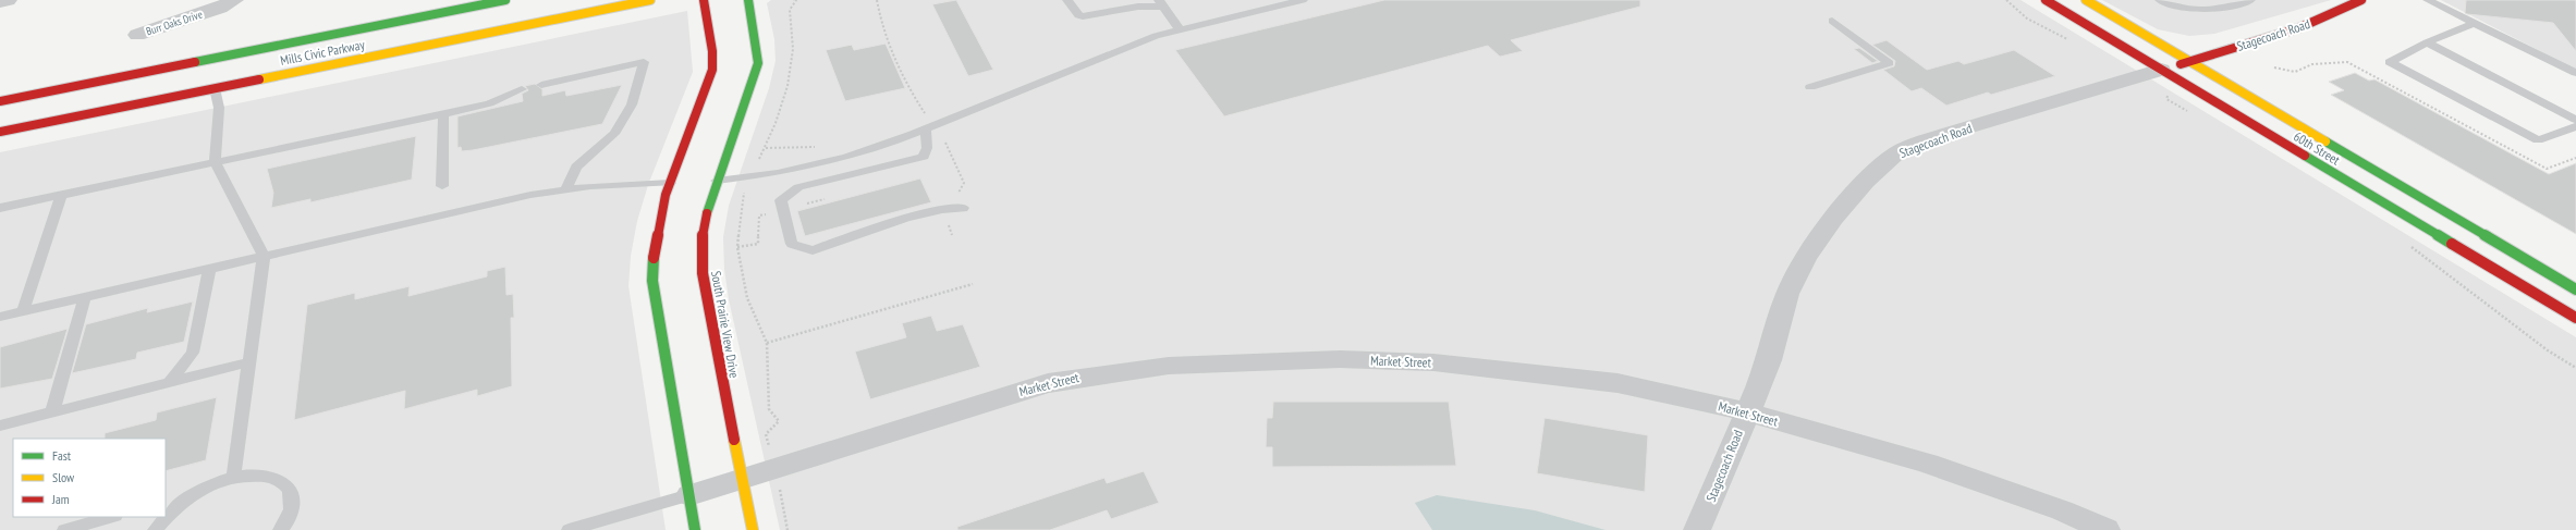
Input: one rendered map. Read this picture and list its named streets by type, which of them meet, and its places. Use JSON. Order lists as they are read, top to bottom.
{
  "streets": {
    "street": [
      "Burr Oaks Drive",
      "Stagecoach Road",
      "Mills Civic Parkway",
      "60th Street",
      "South Prairie View Drive",
      "Market Street"
    ]
  },
  "crossings": [
    ["Stagecoach Road", "60th Street"],
    ["Stagecoach Road", "Market Street"],
    ["South Prairie View Drive", "Market Street"]
  ],
  "legend": ["Fast", "Slow", "Jam"]
}
